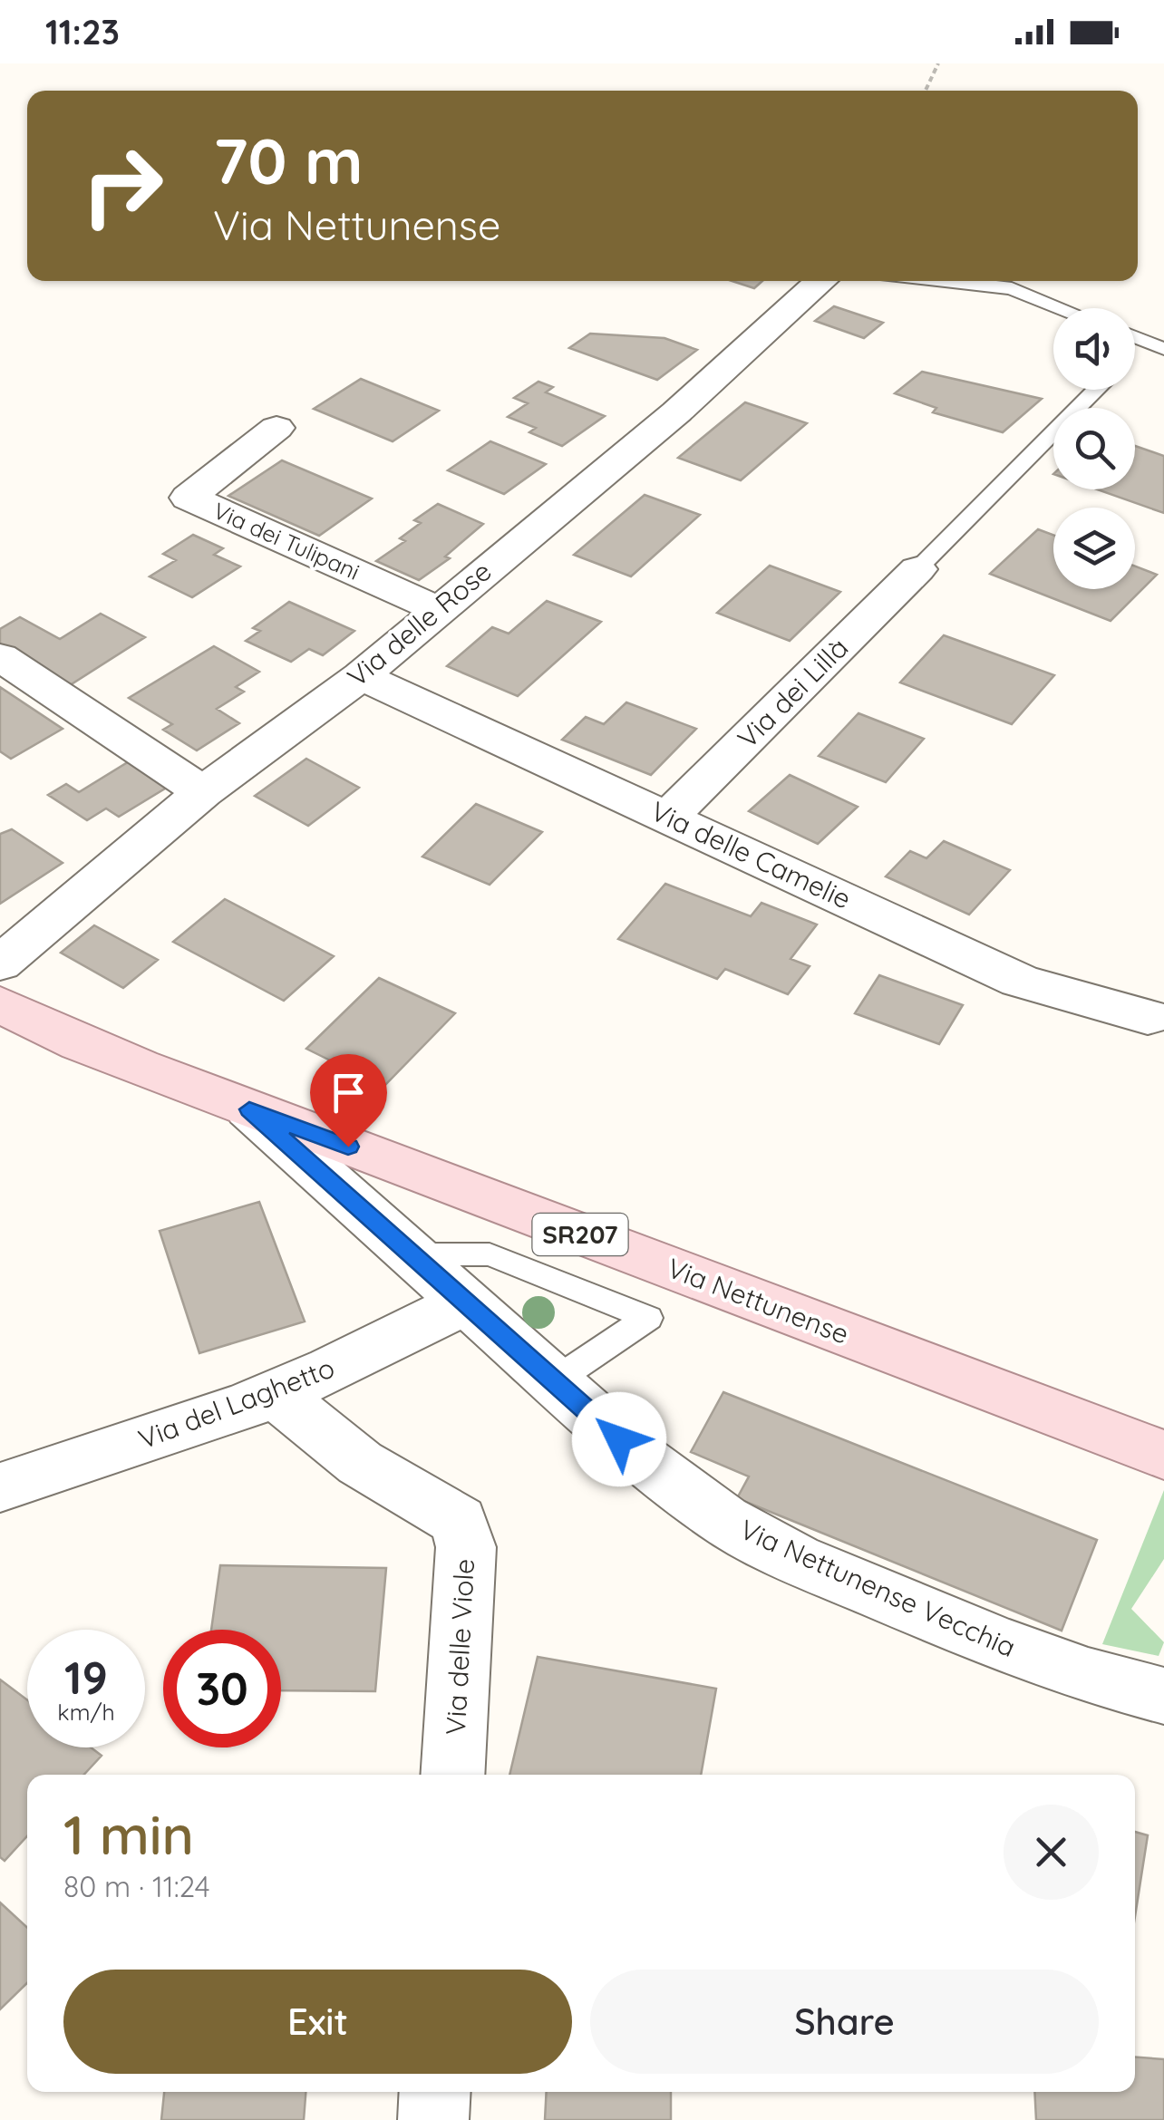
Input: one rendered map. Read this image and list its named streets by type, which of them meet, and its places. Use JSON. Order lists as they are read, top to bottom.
{
  "streets": {
    "main road": ["SR207", "Via Nettunense"],
    "street": [
      "Via dei Tulipani",
      "Via delle Rose",
      "Via dei Lillà",
      "Via delle Camelie",
      "Via del Laghetto",
      "Via Nettunense Vecchia",
      "Via delle Viole"
    ]
  },
  "crossings": [
    ["Via dei Tulipani", "Via delle Rose"],
    ["Via delle Rose", "Via delle Camelie"],
    ["Via dei Lillà", "Via delle Camelie"],
    ["Via Nettunense", "Via Nettunense Vecchia"],
    ["Via del Laghetto", "Via Nettunense Vecchia"],
    ["Via del Laghetto", "Via delle Viole"]
  ],
  "page": {
    "status": "11:23",
    "turn": ["70 m", "Via Nettunense"],
    "speed": "19 km/h",
    "limit": "30",
    "heading": ["1 min", "80 m · 11:24"],
    "buttons": ["Exit", "Share"]
  }
}
